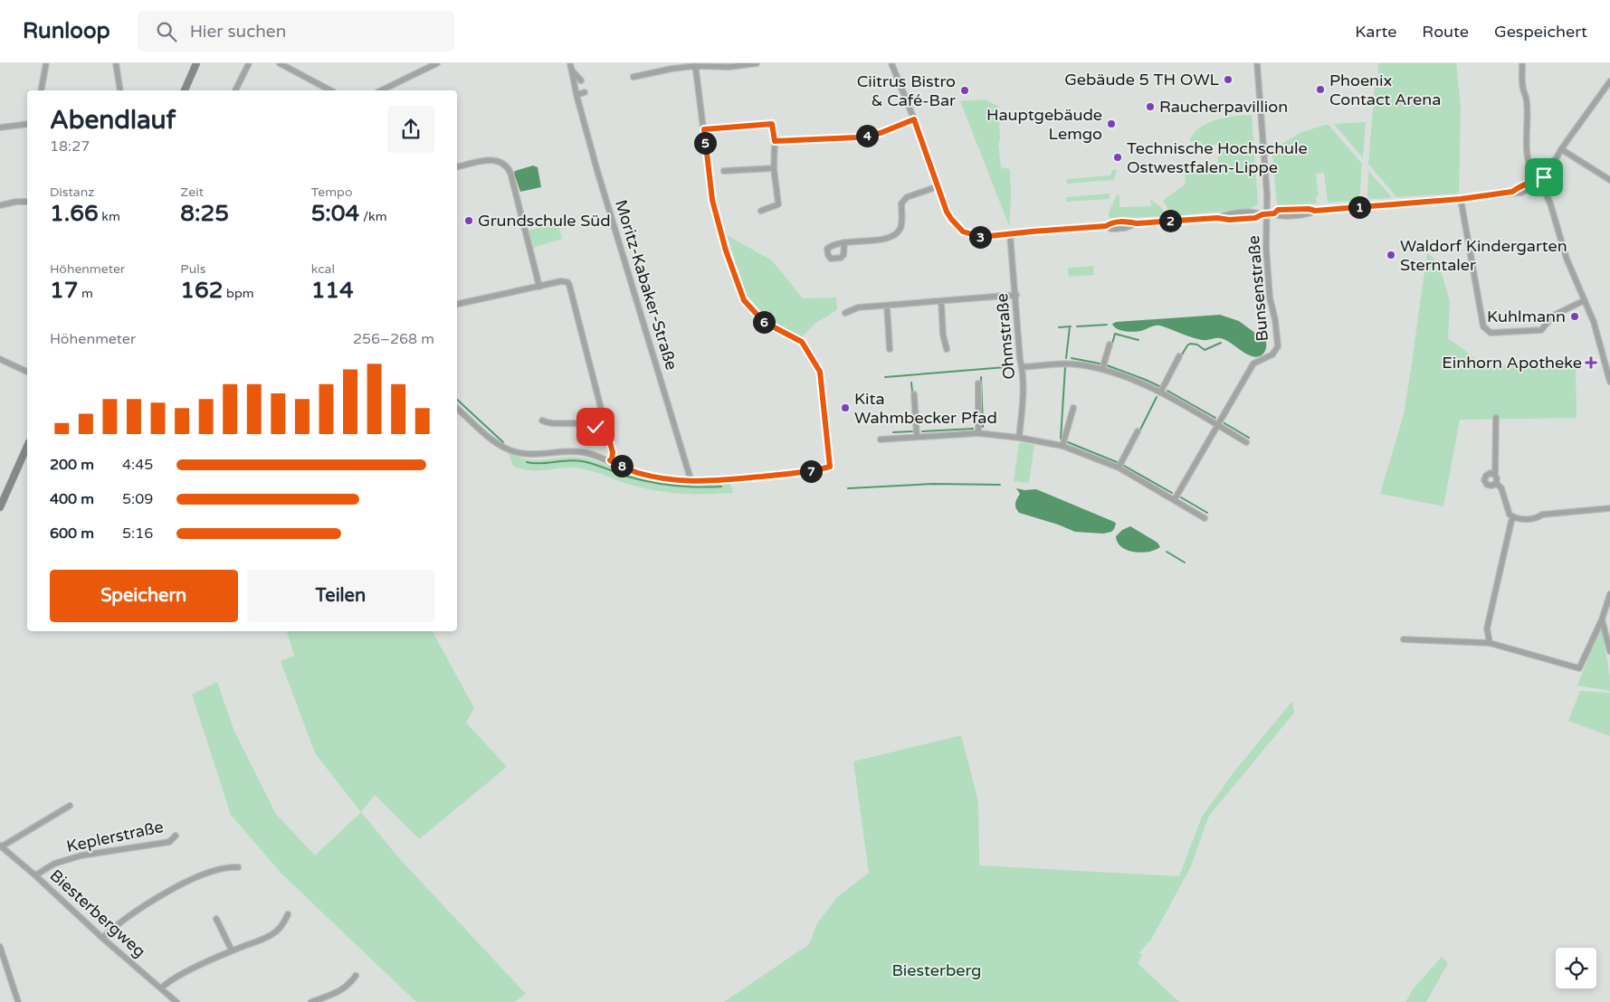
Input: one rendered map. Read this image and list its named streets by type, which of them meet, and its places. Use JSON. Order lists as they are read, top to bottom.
{
  "streets": {
    "street": [
      "Moritz-Kabaker-Straße",
      "Bunsenstraße",
      "Ohmstraße",
      "Keplerstraße",
      "Biesterbergweg"
    ]
  },
  "crossings": [
    ["Keplerstraße", "Biesterbergweg"]
  ],
  "parks": ["Biesterberg"],
  "places": {
    "other": [
      "Gebäude 5 TH OWL",
      "Phoenix Contact Arena",
      "Ciitrus Bistro & Café-Bar",
      "Raucherpavillion",
      "Hauptgebäude Lemgo",
      "Technische Hochschule Ostwestfalen-Lippe",
      "Grundschule Süd",
      "Waldorf Kindergarten Sterntaler",
      "Kuhlmann",
      "Kita Wahmbecker Pfad"
    ],
    "health": ["Einhorn Apotheke"]
  },
  "page": {
    "header": "Runloop",
    "search": "Hier suchen",
    "nav": ["Karte", "Route", "Gespeichert"],
    "heading": ["Abendlauf", "18:27"],
    "pins": [
      "4",
      "5",
      "1",
      "2",
      "3",
      "6",
      "8",
      "7"
    ],
    "stats": [
      ["Distanz", "1.66 km"],
      ["Zeit", "8:25"],
      ["Tempo", "5:04 /km"],
      ["Höhenmeter", "17 m"],
      ["Puls", "162 bpm"],
      ["kcal", "114"]
    ],
    "chart": ["Höhenmeter", "256–268 m"],
    "list": [
      {
        "name": "200 m",
        "note": "4:45"
      },
      {
        "name": "400 m",
        "note": "5:09"
      },
      {
        "name": "600 m",
        "note": "5:16"
      }
    ],
    "buttons": ["Speichern", "Teilen"]
  }
}
